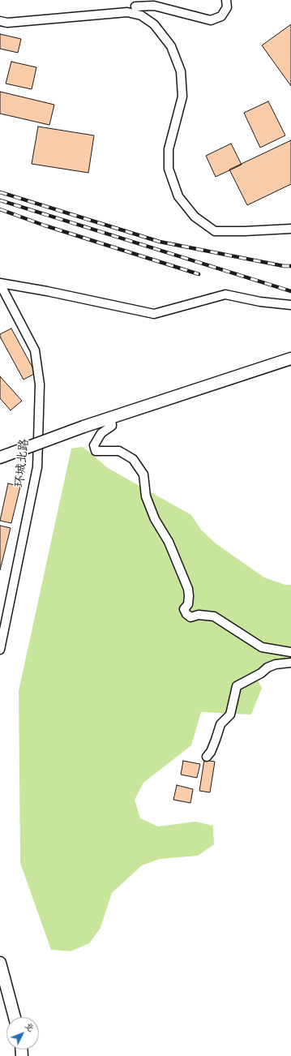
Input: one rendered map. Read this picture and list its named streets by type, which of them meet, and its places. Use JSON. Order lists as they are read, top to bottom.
{
  "streets": {
    "street": ["环城北路"]
  },
  "north": "top right"
}
